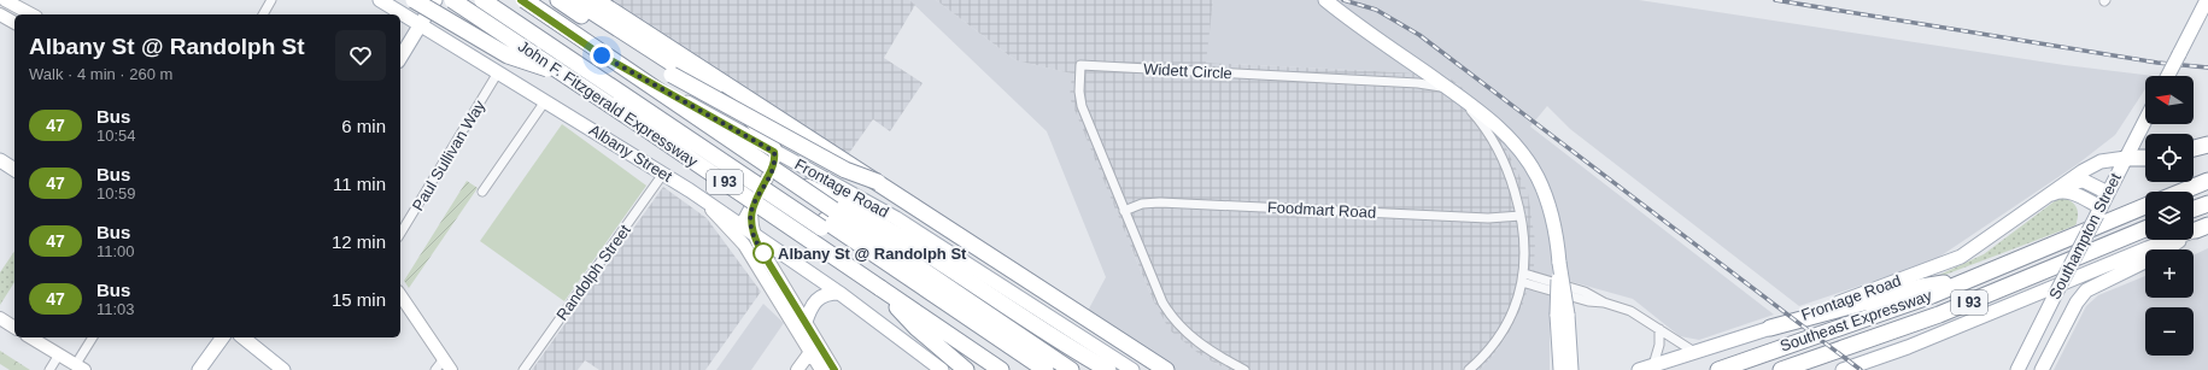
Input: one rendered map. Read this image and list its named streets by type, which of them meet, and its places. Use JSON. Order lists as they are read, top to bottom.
{
  "streets": {
    "highway": ["John F. Fitzgerald Expressway", "I 93", "Southeast Expressway"],
    "main road": ["Albany Street", "Frontage Road", "Southampton Street"],
    "street": [
      "Widett Circle",
      "Paul Sullivan Way",
      "Foodmart Road",
      "Randolph Street"
    ]
  },
  "crossings": [
    ["Widett Circle", "Foodmart Road"],
    ["Albany Street", "Paul Sullivan Way"],
    ["Albany Street", "Randolph Street"],
    ["Frontage Road", "Southampton Street"]
  ],
  "places": ["Albany St @ Randolph St"],
  "lines": ["bus line 47"],
  "north": "left",
  "page": {
    "heading": ["Albany St @ Randolph St", "Walk · 4 min · 260 m"],
    "map_buttons": ["+", "−"],
    "list": [
      {
        "mark": "47",
        "name": "Bus",
        "note": "10:54",
        "value": "6 min"
      },
      {
        "mark": "47",
        "name": "Bus",
        "note": "10:59",
        "value": "11 min"
      },
      {
        "mark": "47",
        "name": "Bus",
        "note": "11:00",
        "value": "12 min"
      },
      {
        "mark": "47",
        "name": "Bus",
        "note": "11:03",
        "value": "15 min"
      }
    ]
  }
}
